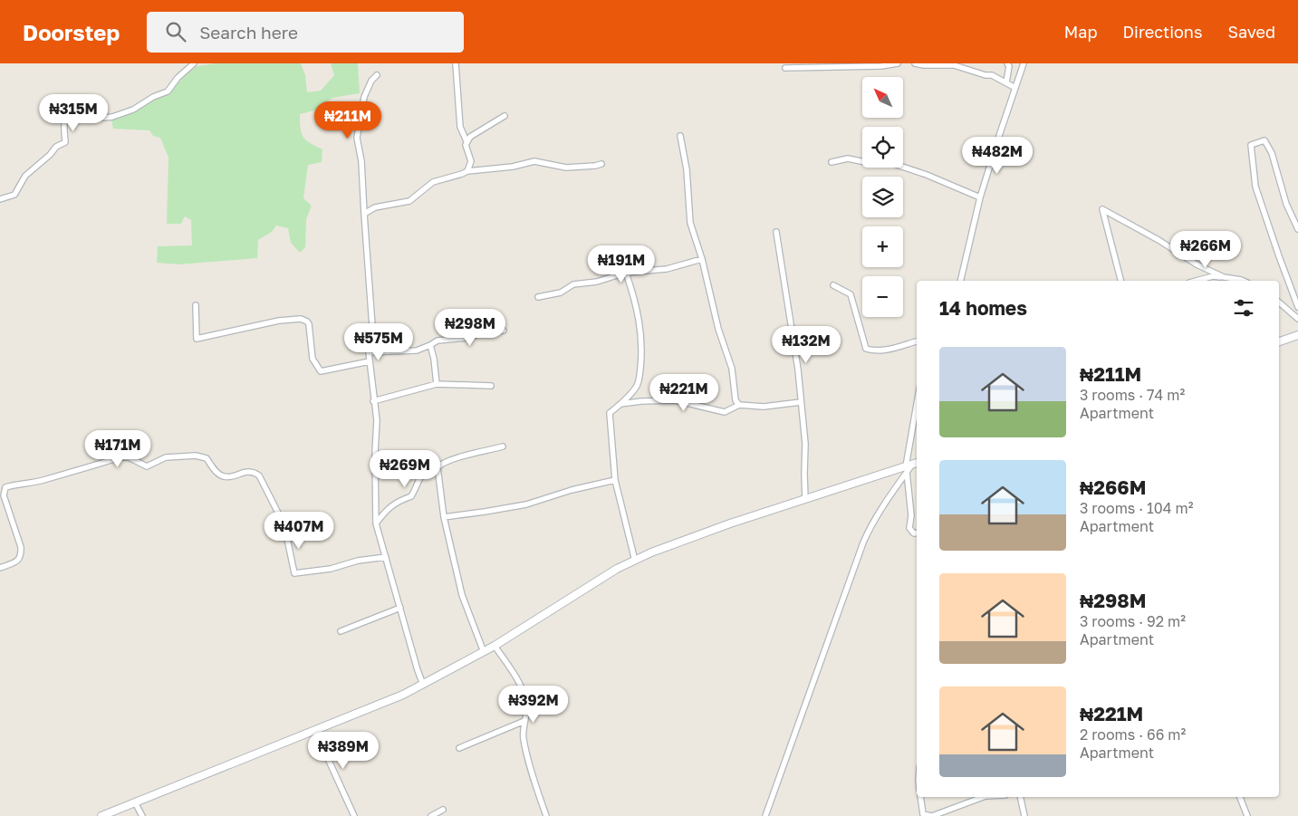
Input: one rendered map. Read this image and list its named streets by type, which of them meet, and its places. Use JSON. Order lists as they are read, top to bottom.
{
  "north": "top left",
  "page": {
    "header": "Doorstep",
    "search": "Search here",
    "nav": ["Map", "Directions", "Saved"],
    "map_buttons": ["+", "−"],
    "price": [
      "₦315M",
      "₦211M",
      "₦482M",
      "₦266M",
      "₦191M",
      "₦298M",
      "₦575M",
      "₦132M",
      "₦221M",
      "₦171M",
      "₦269M",
      "₦407M",
      "₦392M",
      "₦389M"
    ],
    "heading": "14 homes",
    "list": [
      {
        "name": "₦211M",
        "note": "3 rooms · 74 m² · Apartment"
      },
      {
        "name": "₦266M",
        "note": "3 rooms · 104 m² · Apartment"
      },
      {
        "name": "₦298M",
        "note": "3 rooms · 92 m² · Apartment"
      },
      {
        "name": "₦221M",
        "note": "2 rooms · 66 m² · Apartment"
      }
    ]
  }
}
